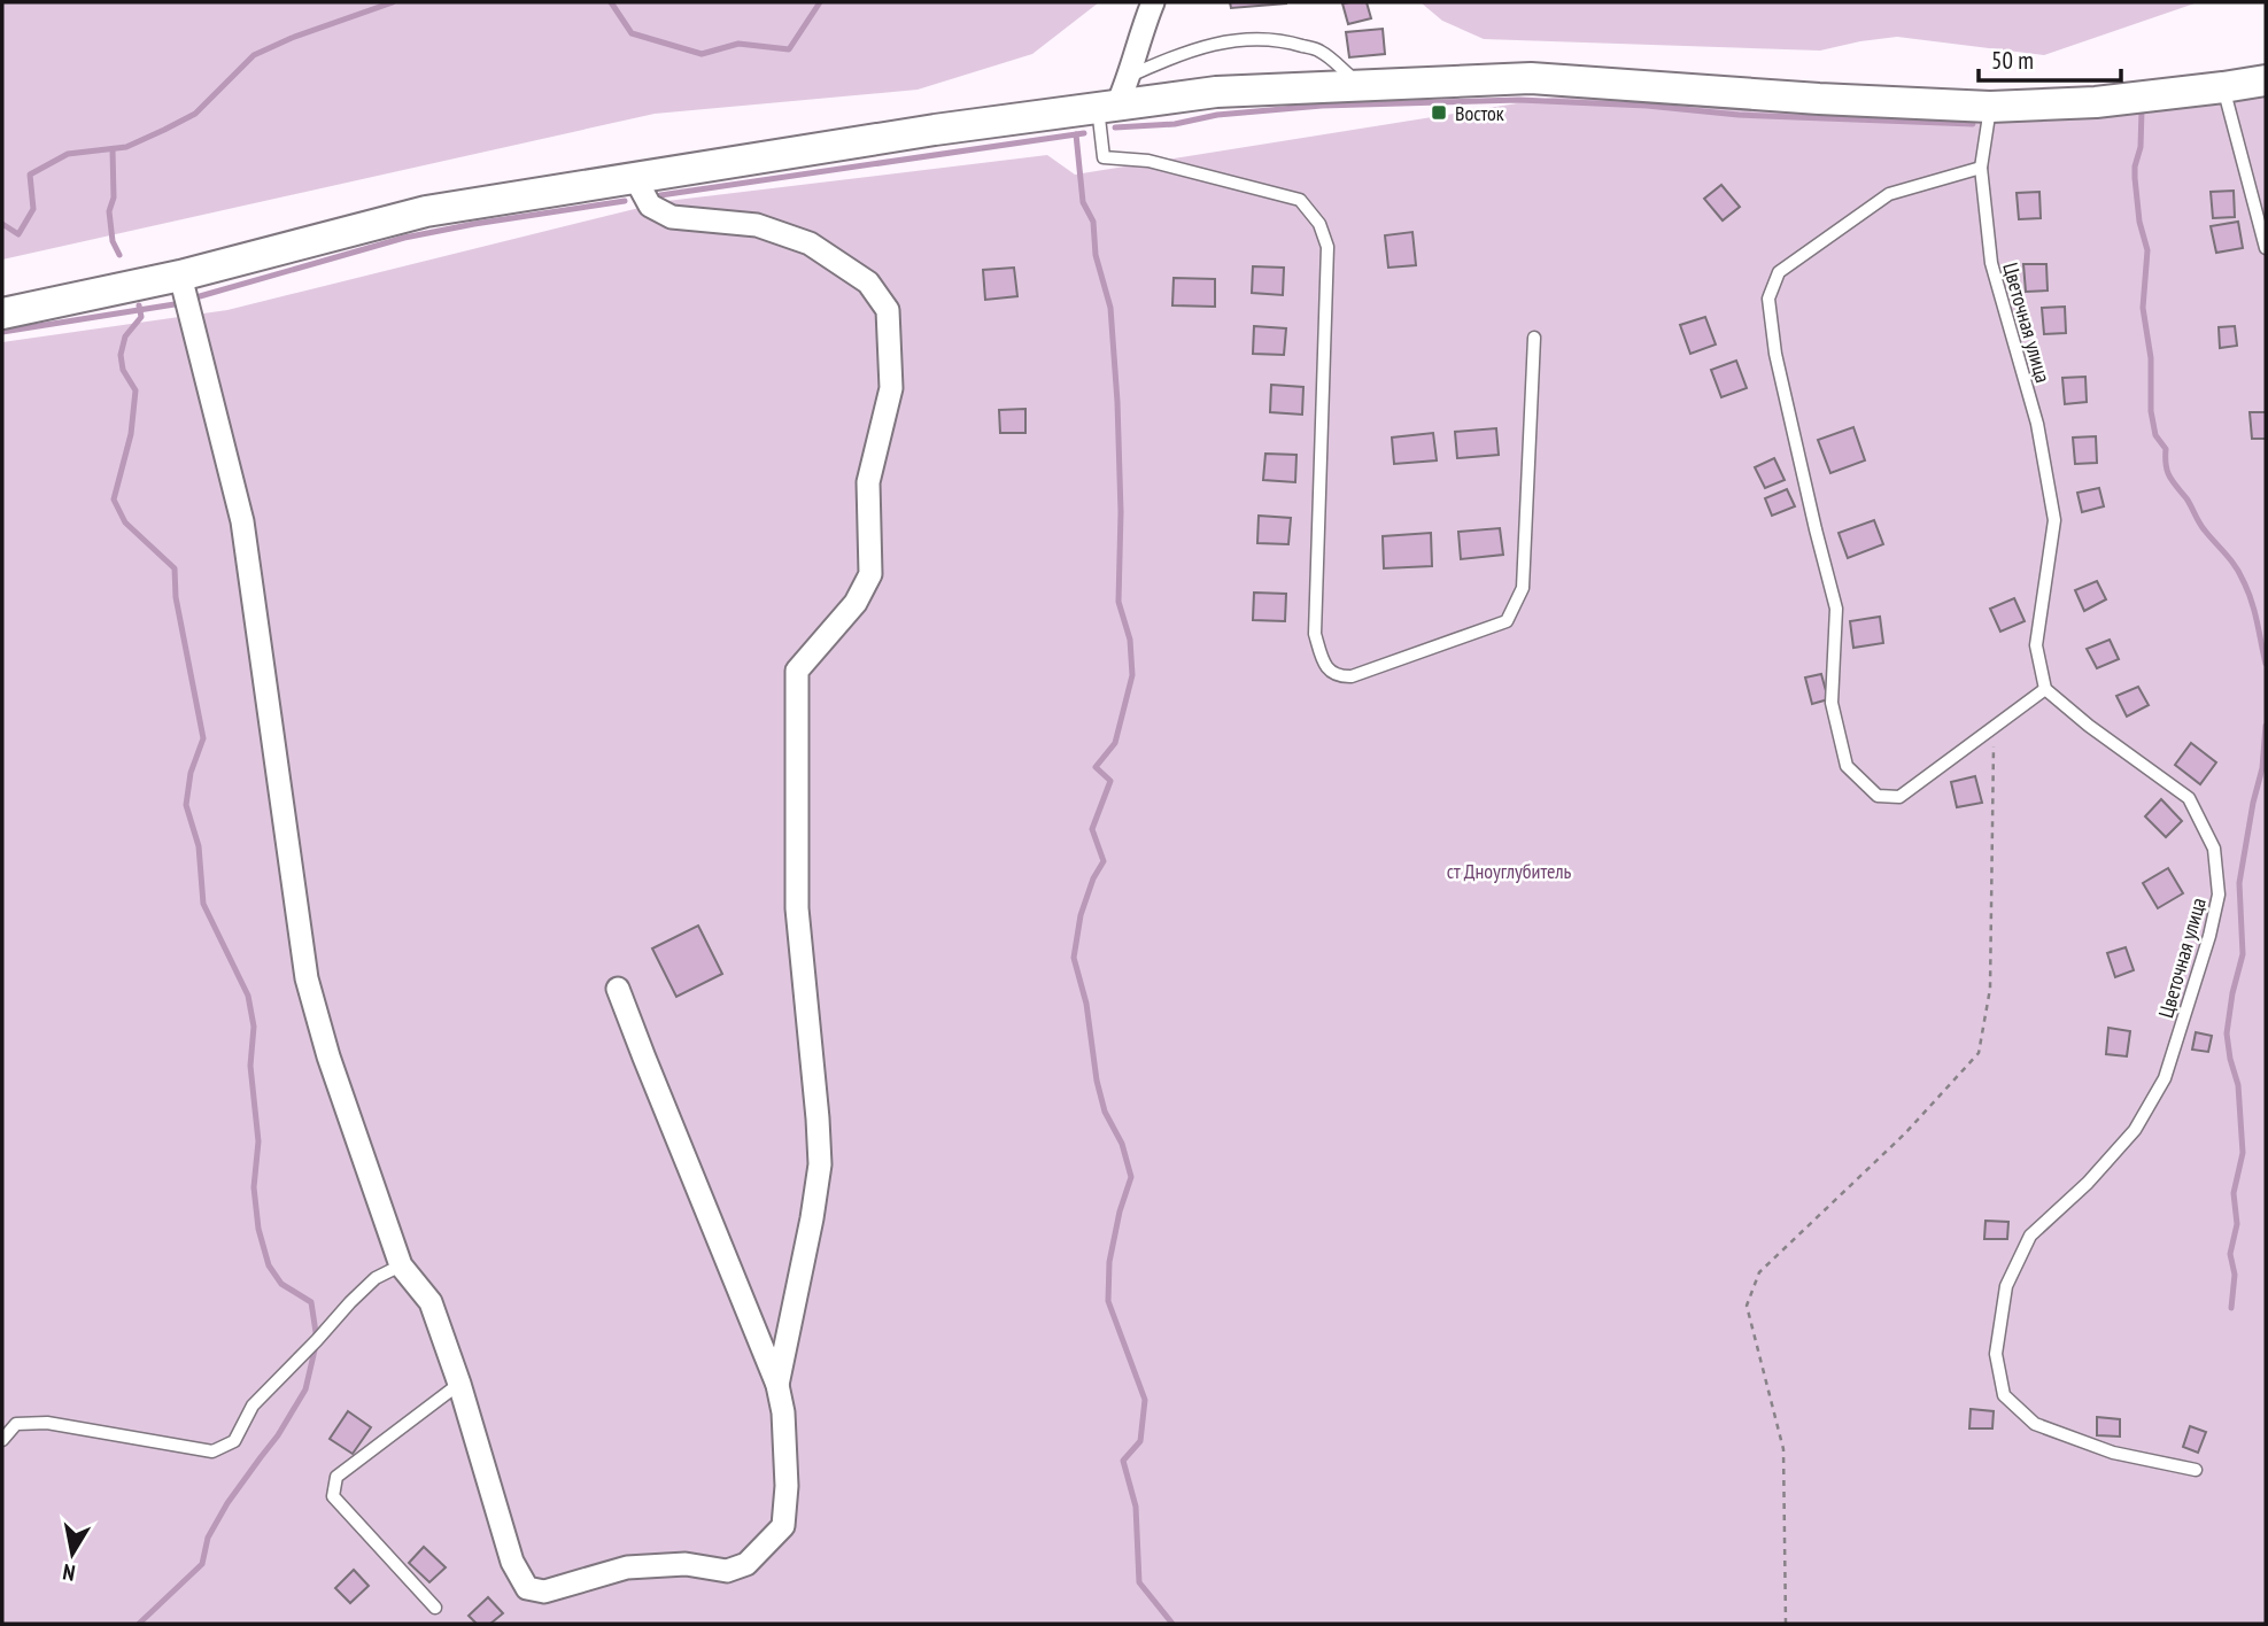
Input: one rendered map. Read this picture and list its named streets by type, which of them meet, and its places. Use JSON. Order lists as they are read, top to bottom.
{
  "streets": {
    "lane": ["Цветочная улица"]
  },
  "parks": ["ст Дноуглубитель"],
  "places": {
    "transit": ["Восток"]
  },
  "scale_bar": "50 m",
  "north": "bottom"
}
